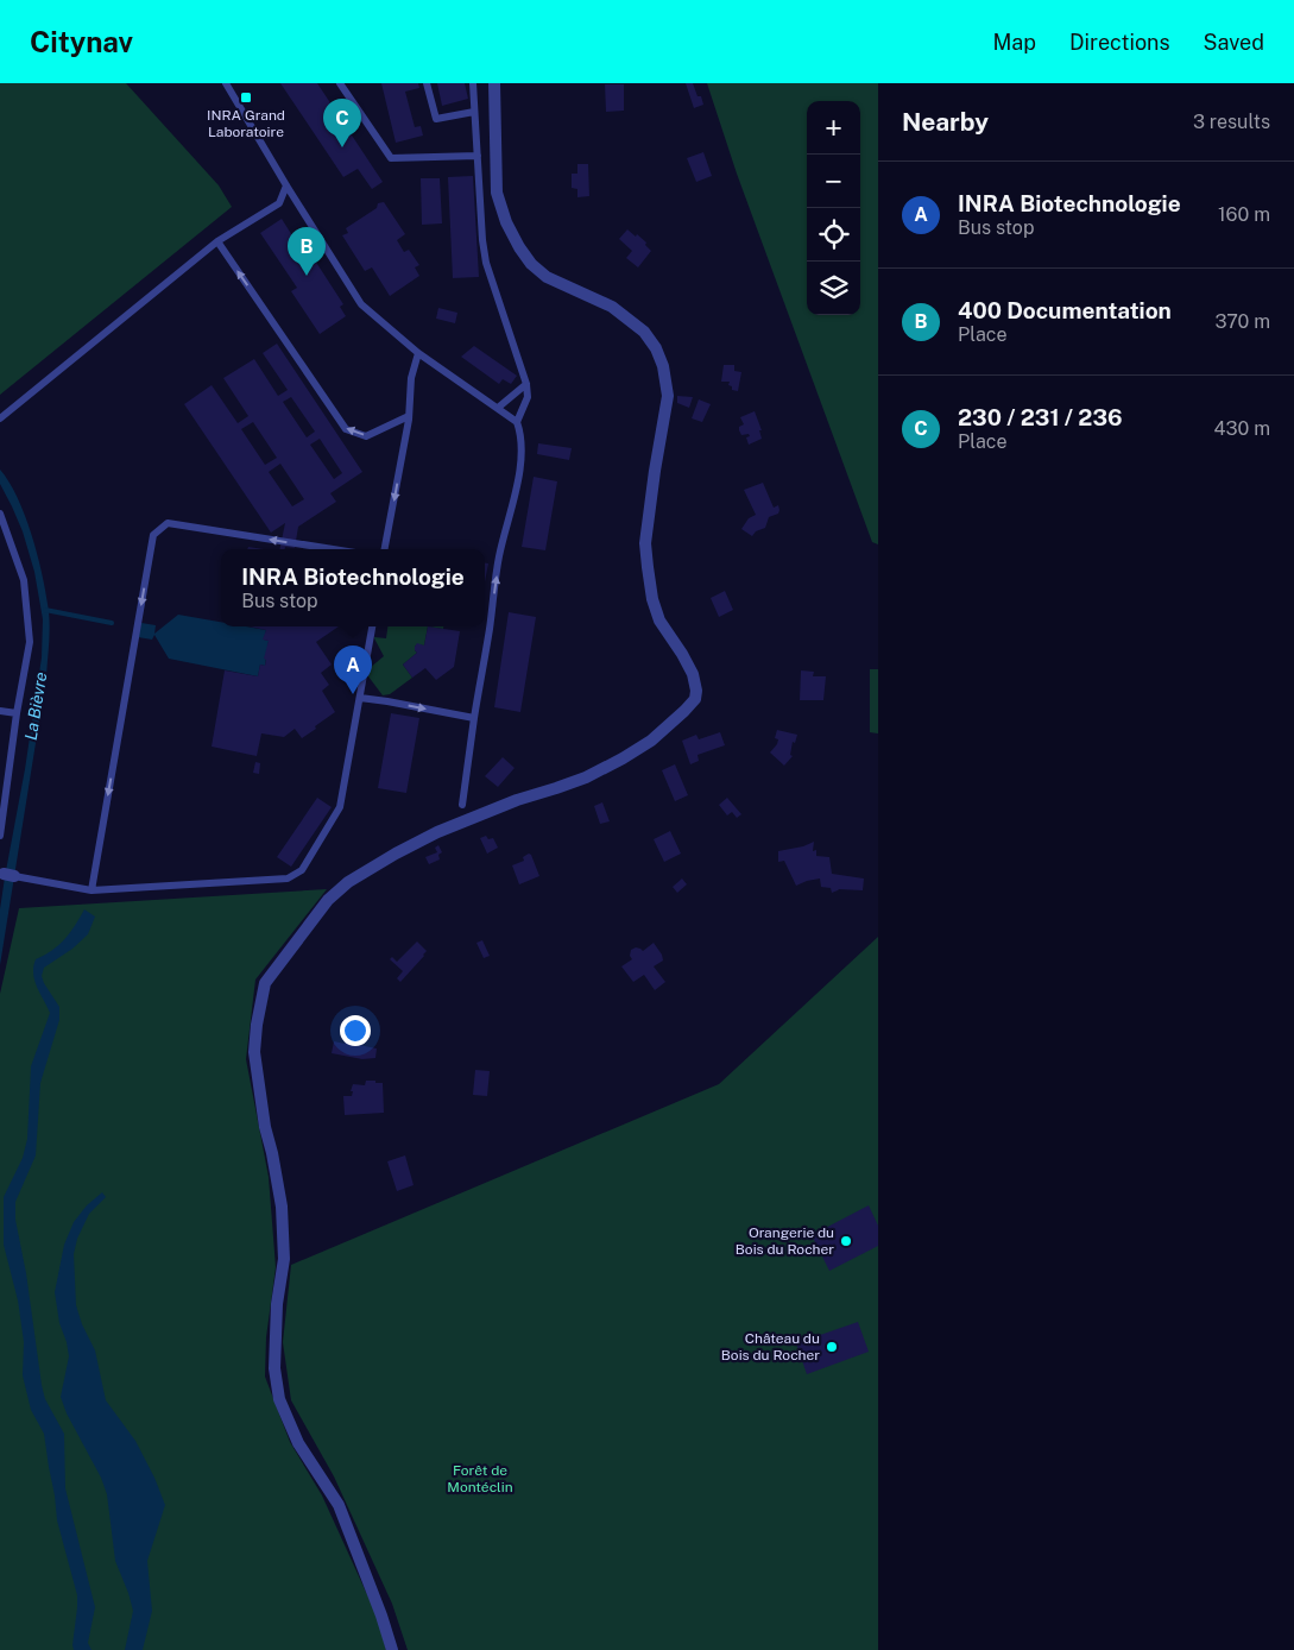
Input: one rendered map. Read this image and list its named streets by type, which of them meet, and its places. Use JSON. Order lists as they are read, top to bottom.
{
  "water": ["La Bièvre"],
  "parks": ["Forêt de Montéclin"],
  "places": {
    "transit": ["INRA Grand Laboratoire"],
    "other": ["Orangerie du Bois du Rocher", "Château du Bois du Rocher"]
  },
  "page": {
    "header": "Citynav",
    "nav": ["Map", "Directions", "Saved"],
    "heading": ["Nearby", "3 results"],
    "pins": ["C", "B", "A"],
    "map_buttons": ["+", "−"],
    "list": [
      {
        "mark": "A",
        "name": "INRA Biotechnologie",
        "note": "Bus stop",
        "value": "160 m"
      },
      {
        "mark": "B",
        "name": "400 Documentation",
        "note": "Place",
        "value": "370 m"
      },
      {
        "mark": "C",
        "name": "230 / 231 / 236",
        "note": "Place",
        "value": "430 m"
      }
    ],
    "popup": ["INRA Biotechnologie", "Bus stop"]
  }
}
